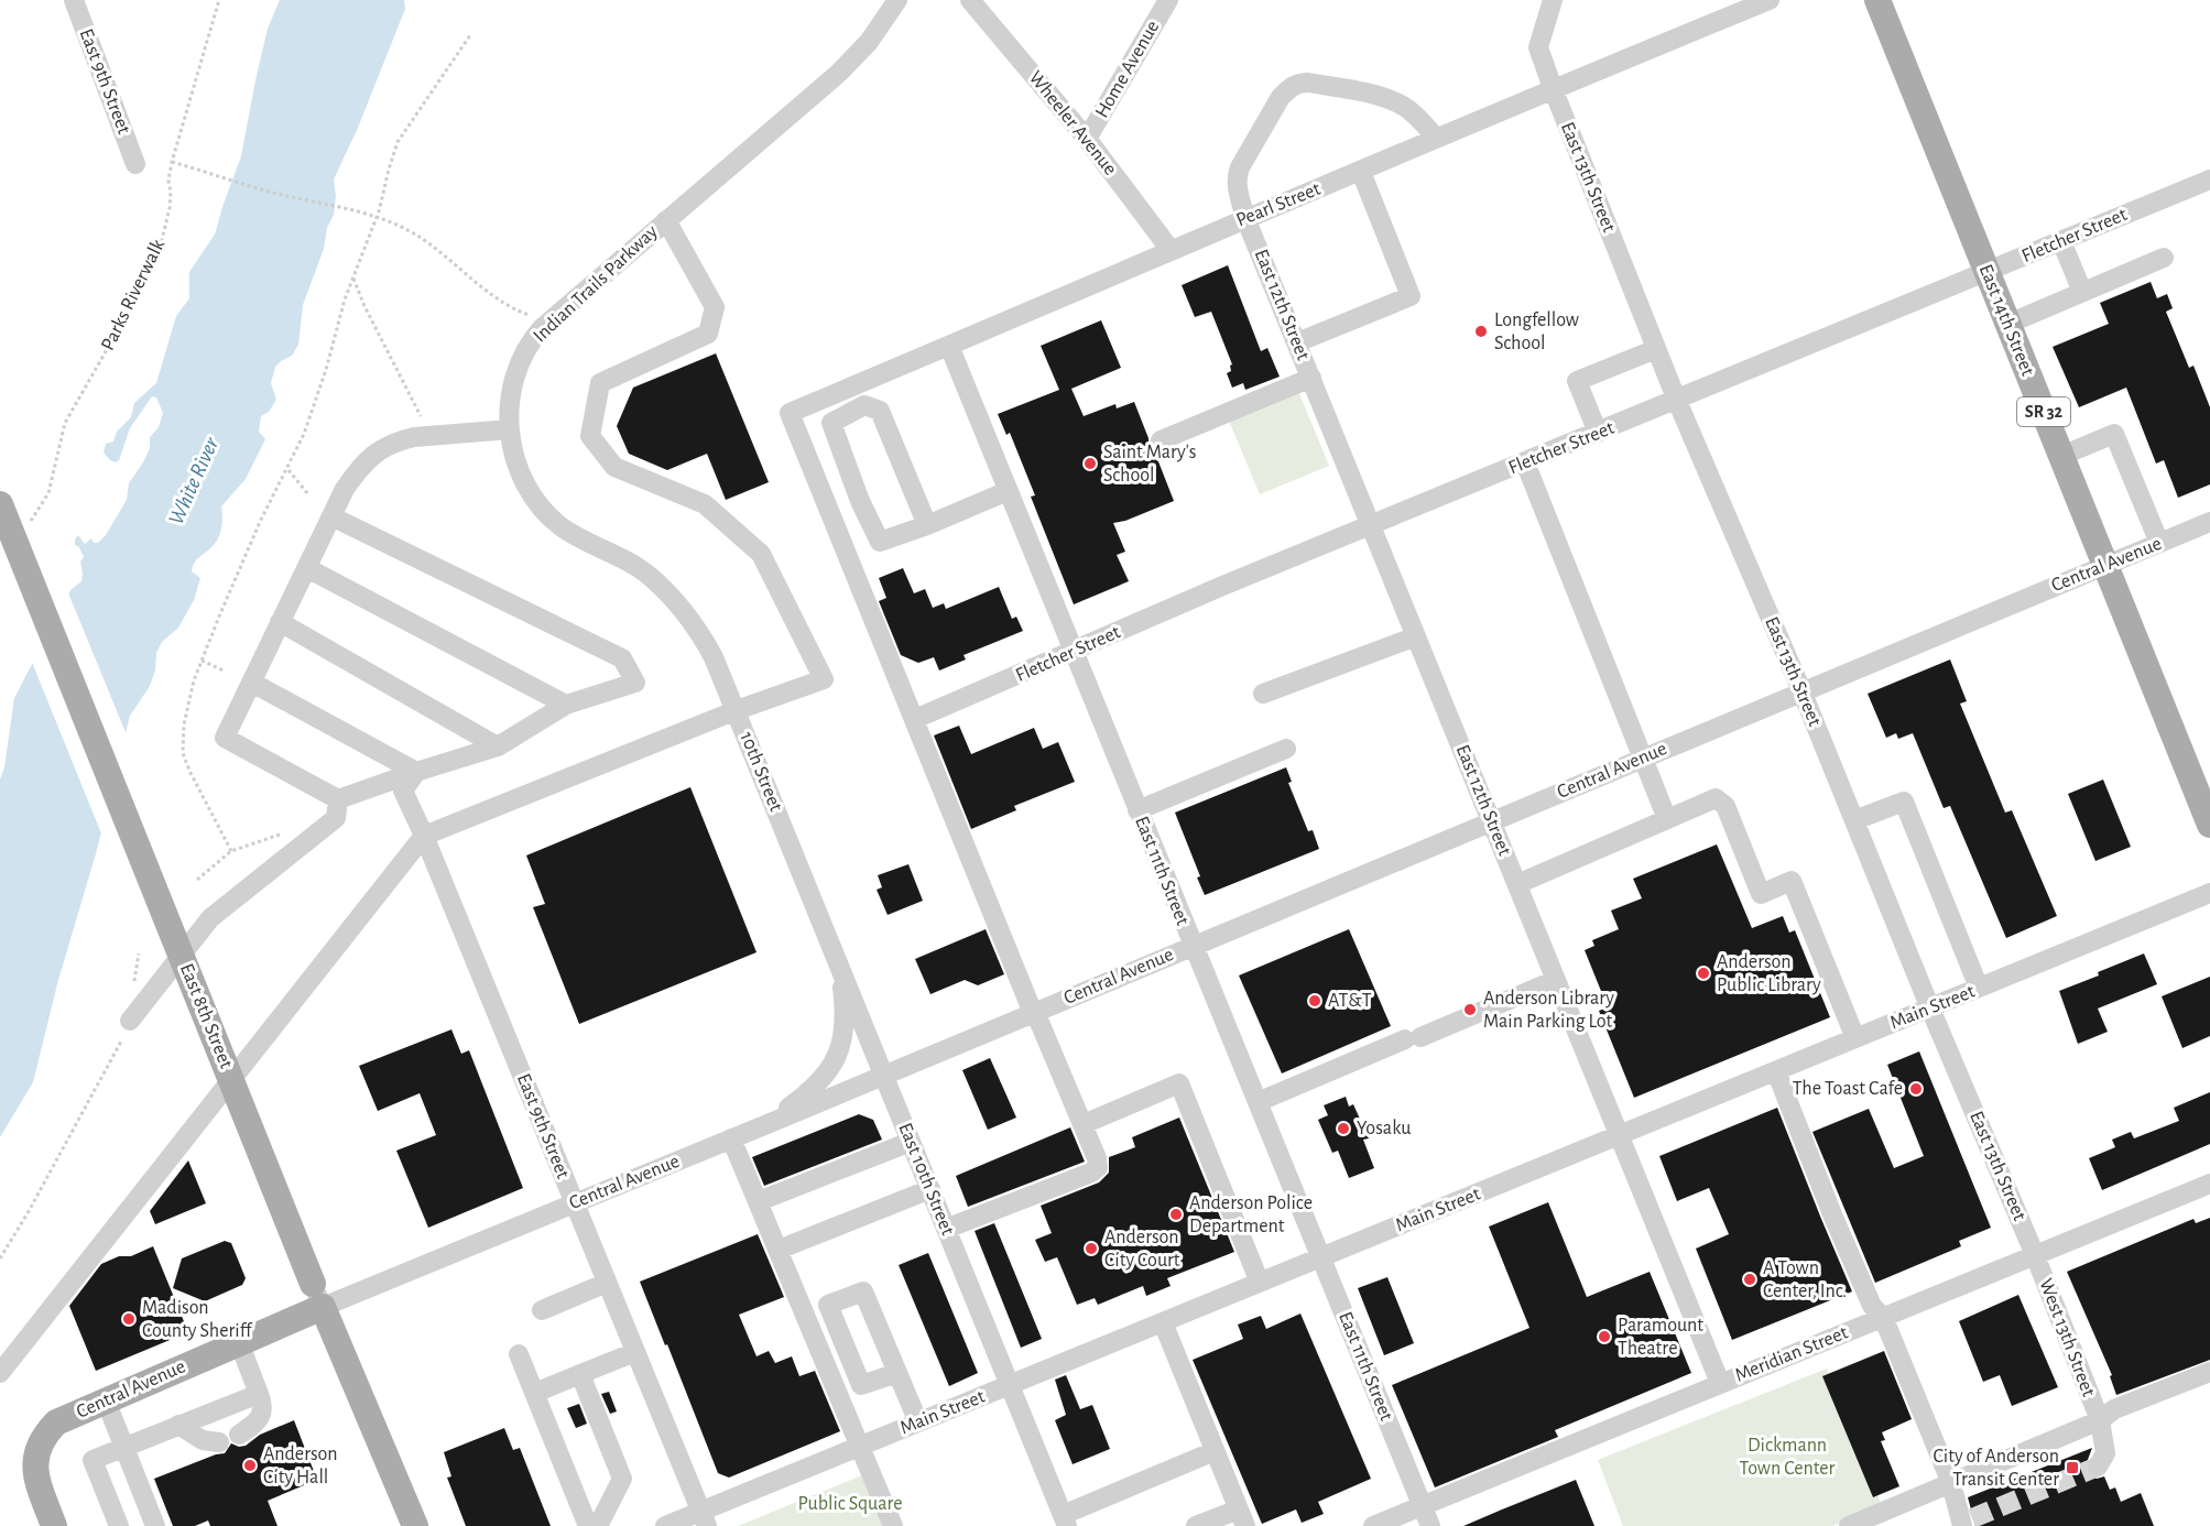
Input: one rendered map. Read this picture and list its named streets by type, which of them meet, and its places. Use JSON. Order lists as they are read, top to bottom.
{
  "streets": {
    "main road": [
      "East 14th Street",
      "SR 32",
      "Central Avenue",
      "East 8th Street"
    ],
    "street": [
      "Home Avenue",
      "East 9th Street",
      "Wheeler Avenue",
      "East 13th Street",
      "Pearl Street",
      "Fletcher Street",
      "Indian Trails Parkway",
      "East 12th Street",
      "10th Street",
      "East 11th Street",
      "Main Street",
      "East 10th Street",
      "West 13th Street",
      "Meridian Street"
    ],
    "path": ["Parks Riverwalk"]
  },
  "crossings": [
    ["Home Avenue", "Wheeler Avenue"],
    ["East 9th Street", "Central Avenue"],
    ["East 9th Street", "Main Street"],
    ["Wheeler Avenue", "Pearl Street"],
    ["East 13th Street", "Pearl Street"],
    ["East 13th Street", "Fletcher Street"],
    ["East 13th Street", "Central Avenue"],
    ["East 13th Street", "Main Street"],
    ["East 13th Street", "West 13th Street"],
    ["East 13th Street", "Meridian Street"],
    ["Pearl Street", "Fletcher Street"],
    ["Pearl Street", "East 12th Street"],
    ["Pearl Street", "East 11th Street"],
    ["Fletcher Street", "East 12th Street"],
    ["Fletcher Street", "East 14th Street"],
    ["Fletcher Street", "East 11th Street"],
    ["Indian Trails Parkway", "10th Street"],
    ["East 12th Street", "Central Avenue"],
    ["East 12th Street", "Main Street"],
    ["East 12th Street", "Meridian Street"],
    ["East 14th Street", "Central Avenue"],
    ["Central Avenue", "East 11th Street"],
    ["Central Avenue", "East 8th Street"],
    ["Central Avenue", "East 10th Street"],
    ["10th Street", "East 10th Street"],
    ["East 11th Street", "Main Street"],
    ["East 11th Street", "Meridian Street"],
    ["Main Street", "East 10th Street"],
    ["West 13th Street", "Meridian Street"]
  ],
  "water": ["White River"],
  "parks": ["Dickmann Town Center", "Public Square"],
  "places": {
    "other": [
      "Longfellow School",
      "Saint Mary's School",
      "Anderson Public Library",
      "AT&T",
      "Anderson Library Main Parking Lot",
      "The Toast Cafe",
      "Yosaku",
      "Anderson Police Department",
      "Anderson City Court",
      "A Town Center, Inc.",
      "Madison County Sheriff",
      "Paramount Theatre",
      "Anderson City Hall"
    ],
    "transit": ["City of Anderson Transit Center"]
  }
}
